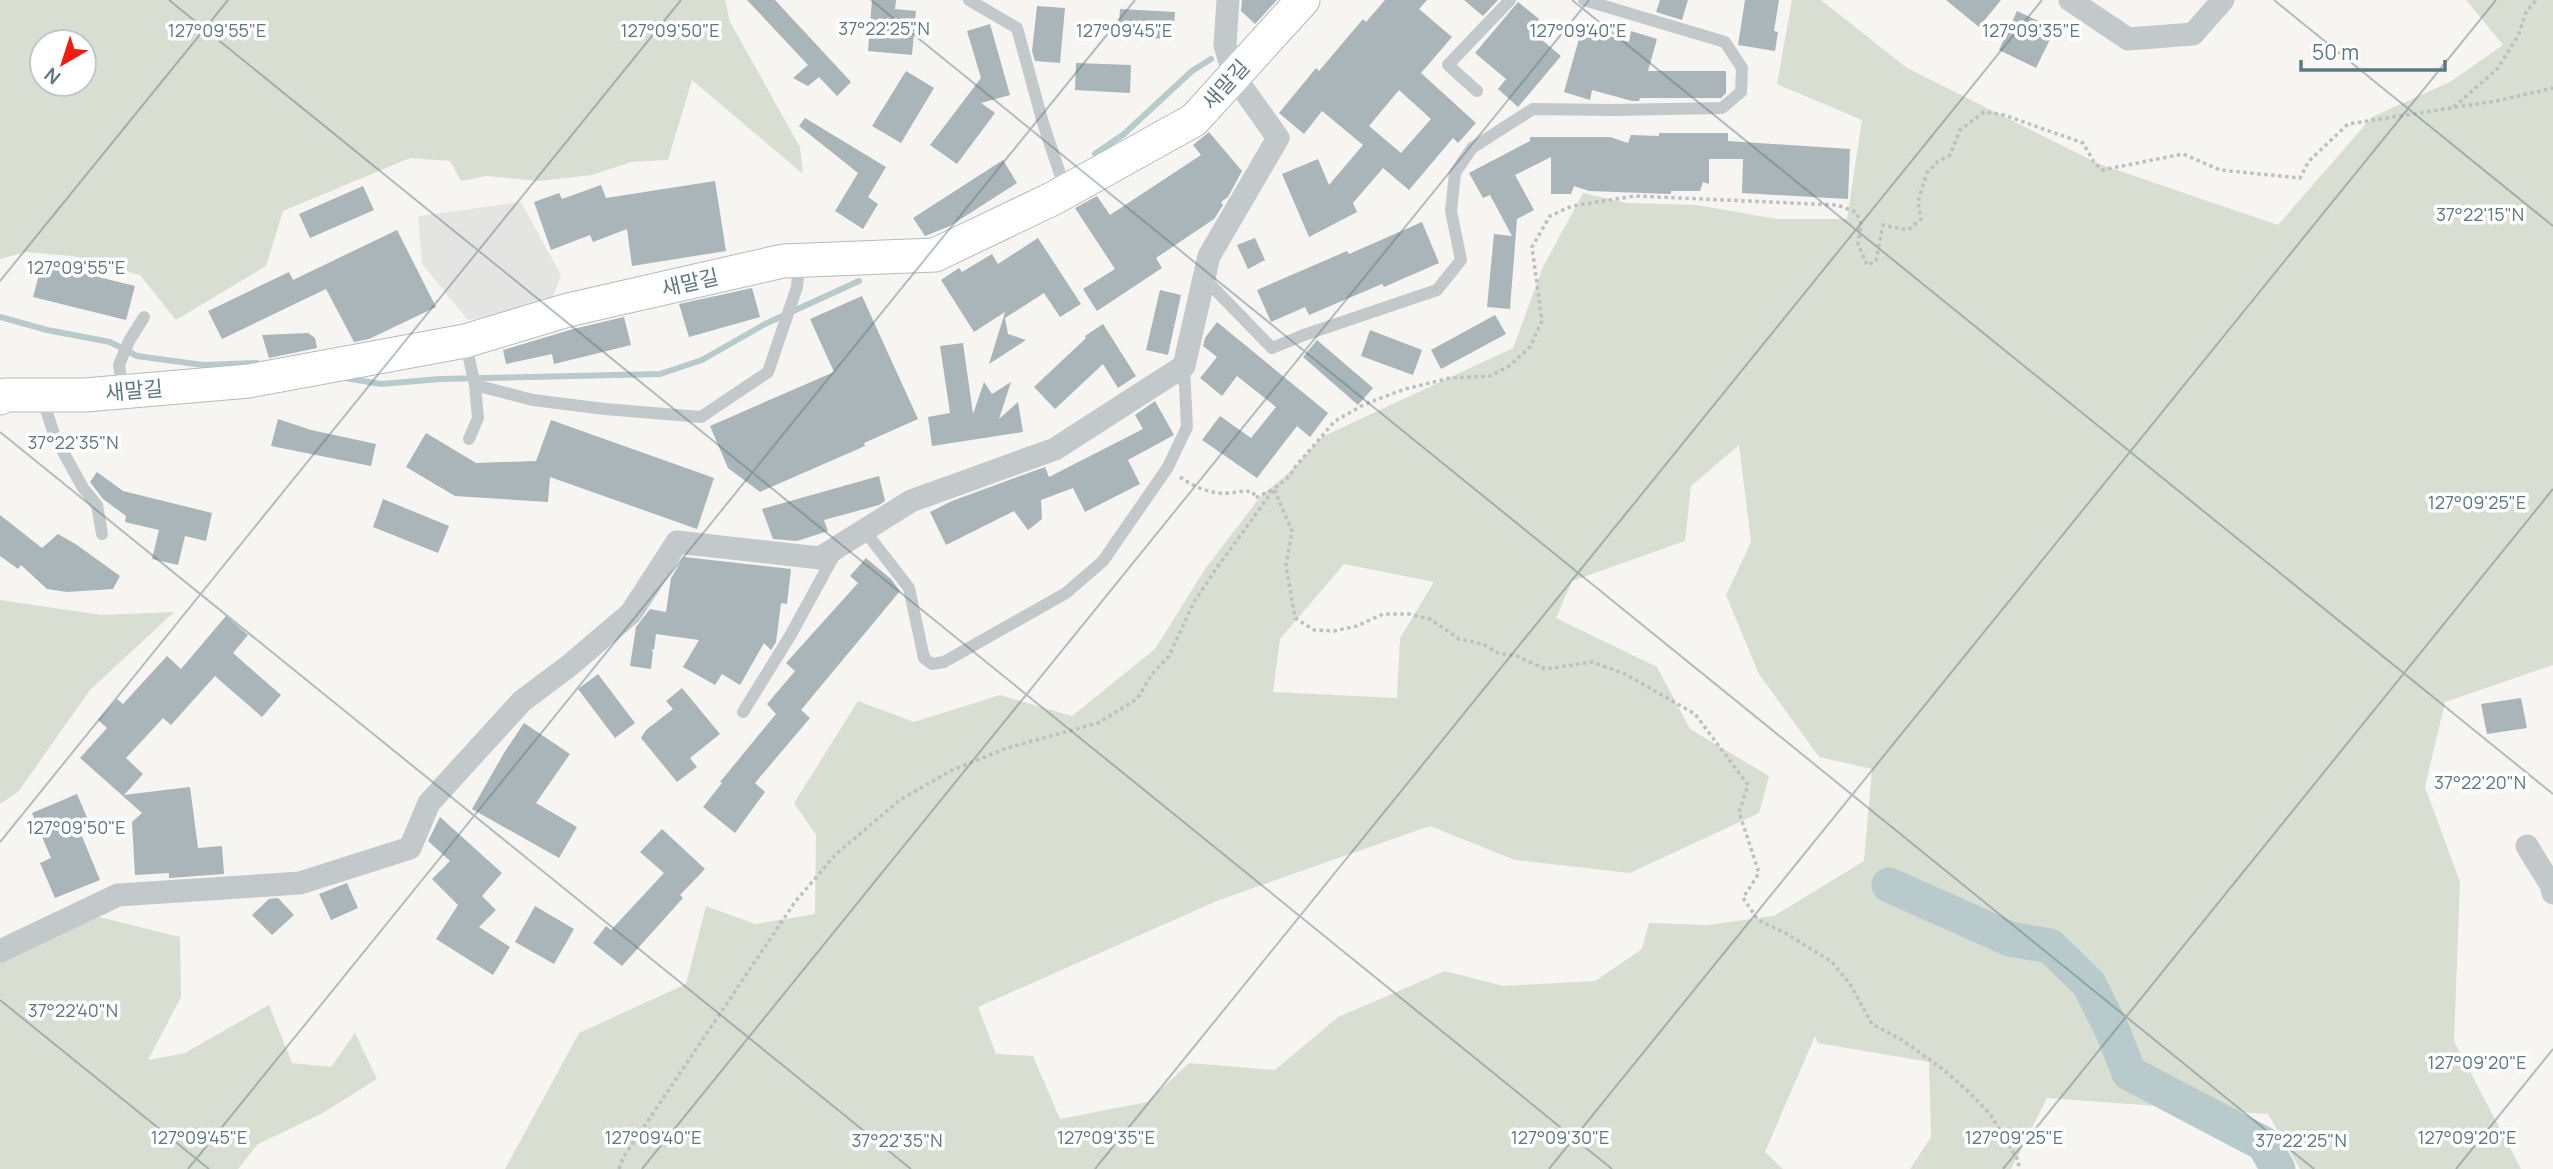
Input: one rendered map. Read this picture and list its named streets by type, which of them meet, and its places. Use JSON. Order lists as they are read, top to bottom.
{
  "streets": {
    "street": ["새말길"]
  },
  "scale_bar": "50 m",
  "north": "bottom left",
  "coordinates": [
    "37°22'25\"N",
    "127°09'55\"E",
    "127°09'50\"E",
    "127°09'45\"E",
    "127°09'40\"E",
    "127°09'35\"E",
    "37°22'15\"N",
    "37°22'35\"N",
    "127°09'25\"E",
    "37°22'20\"N",
    "37°22'40\"N",
    "127°09'20\"E",
    "127°09'30\"E"
  ]
}
